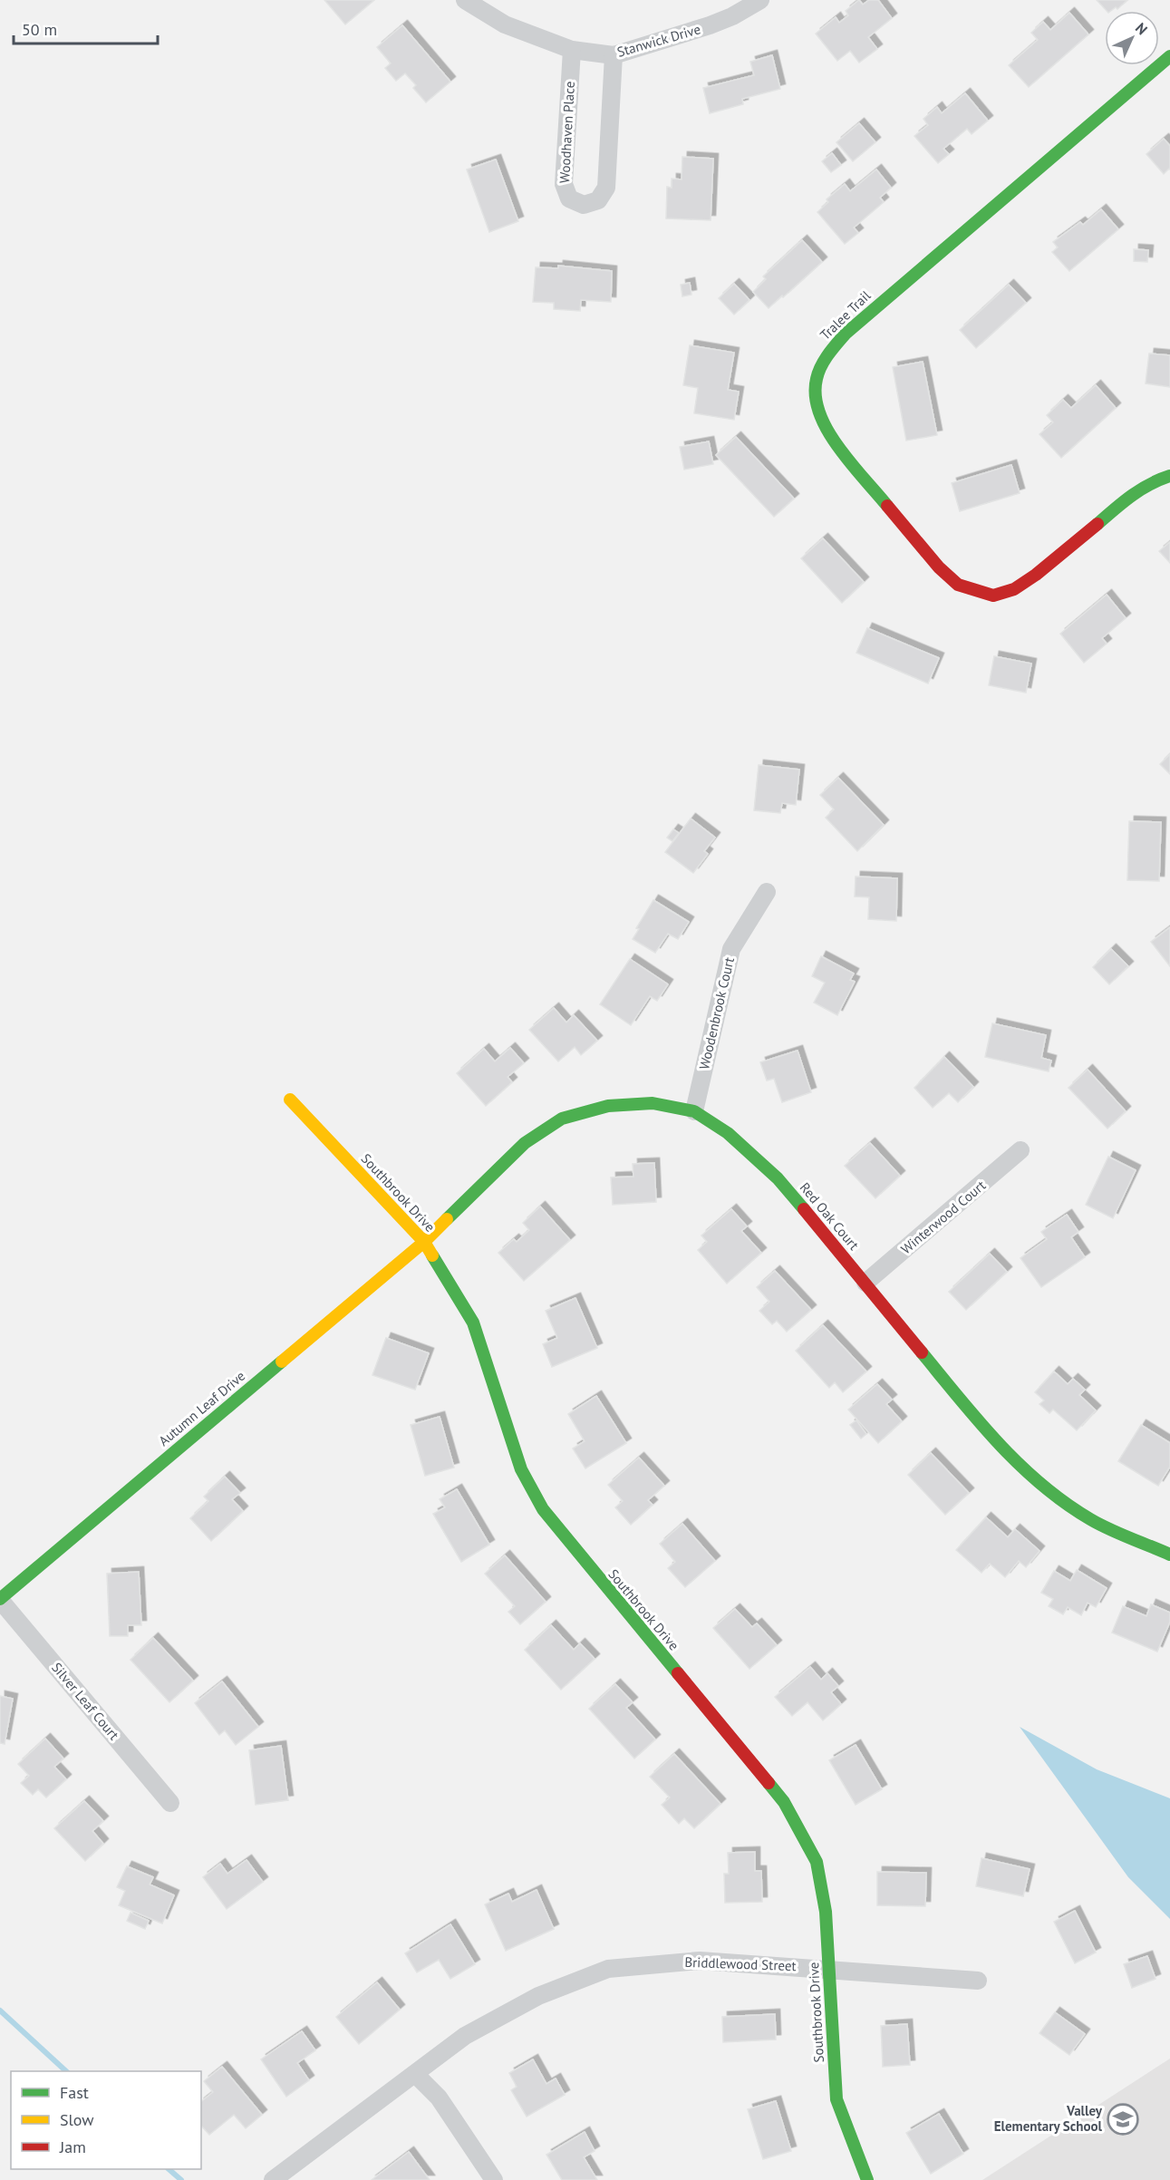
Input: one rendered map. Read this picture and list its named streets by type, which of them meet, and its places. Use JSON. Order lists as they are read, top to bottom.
{
  "streets": {
    "street": [
      "Stanwick Drive",
      "Woodhaven Place",
      "Tralee Trail",
      "Woodenbrook Court",
      "Southbrook Drive",
      "Red Oak Court",
      "Winterwood Court",
      "Autumn Leaf Drive",
      "Silver Leaf Court",
      "Briddlewood Street"
    ]
  },
  "crossings": [
    ["Stanwick Drive", "Woodhaven Place"],
    ["Woodenbrook Court", "Red Oak Court"],
    ["Southbrook Drive", "Red Oak Court"],
    ["Southbrook Drive", "Autumn Leaf Drive"],
    ["Southbrook Drive", "Briddlewood Street"],
    ["Red Oak Court", "Winterwood Court"],
    ["Red Oak Court", "Autumn Leaf Drive"],
    ["Autumn Leaf Drive", "Silver Leaf Court"]
  ],
  "places": {
    "school or university": ["Valley Elementary School"]
  },
  "legend": ["Fast", "Slow", "Jam"],
  "scale_bar": "50 m",
  "north": "top right"
}
